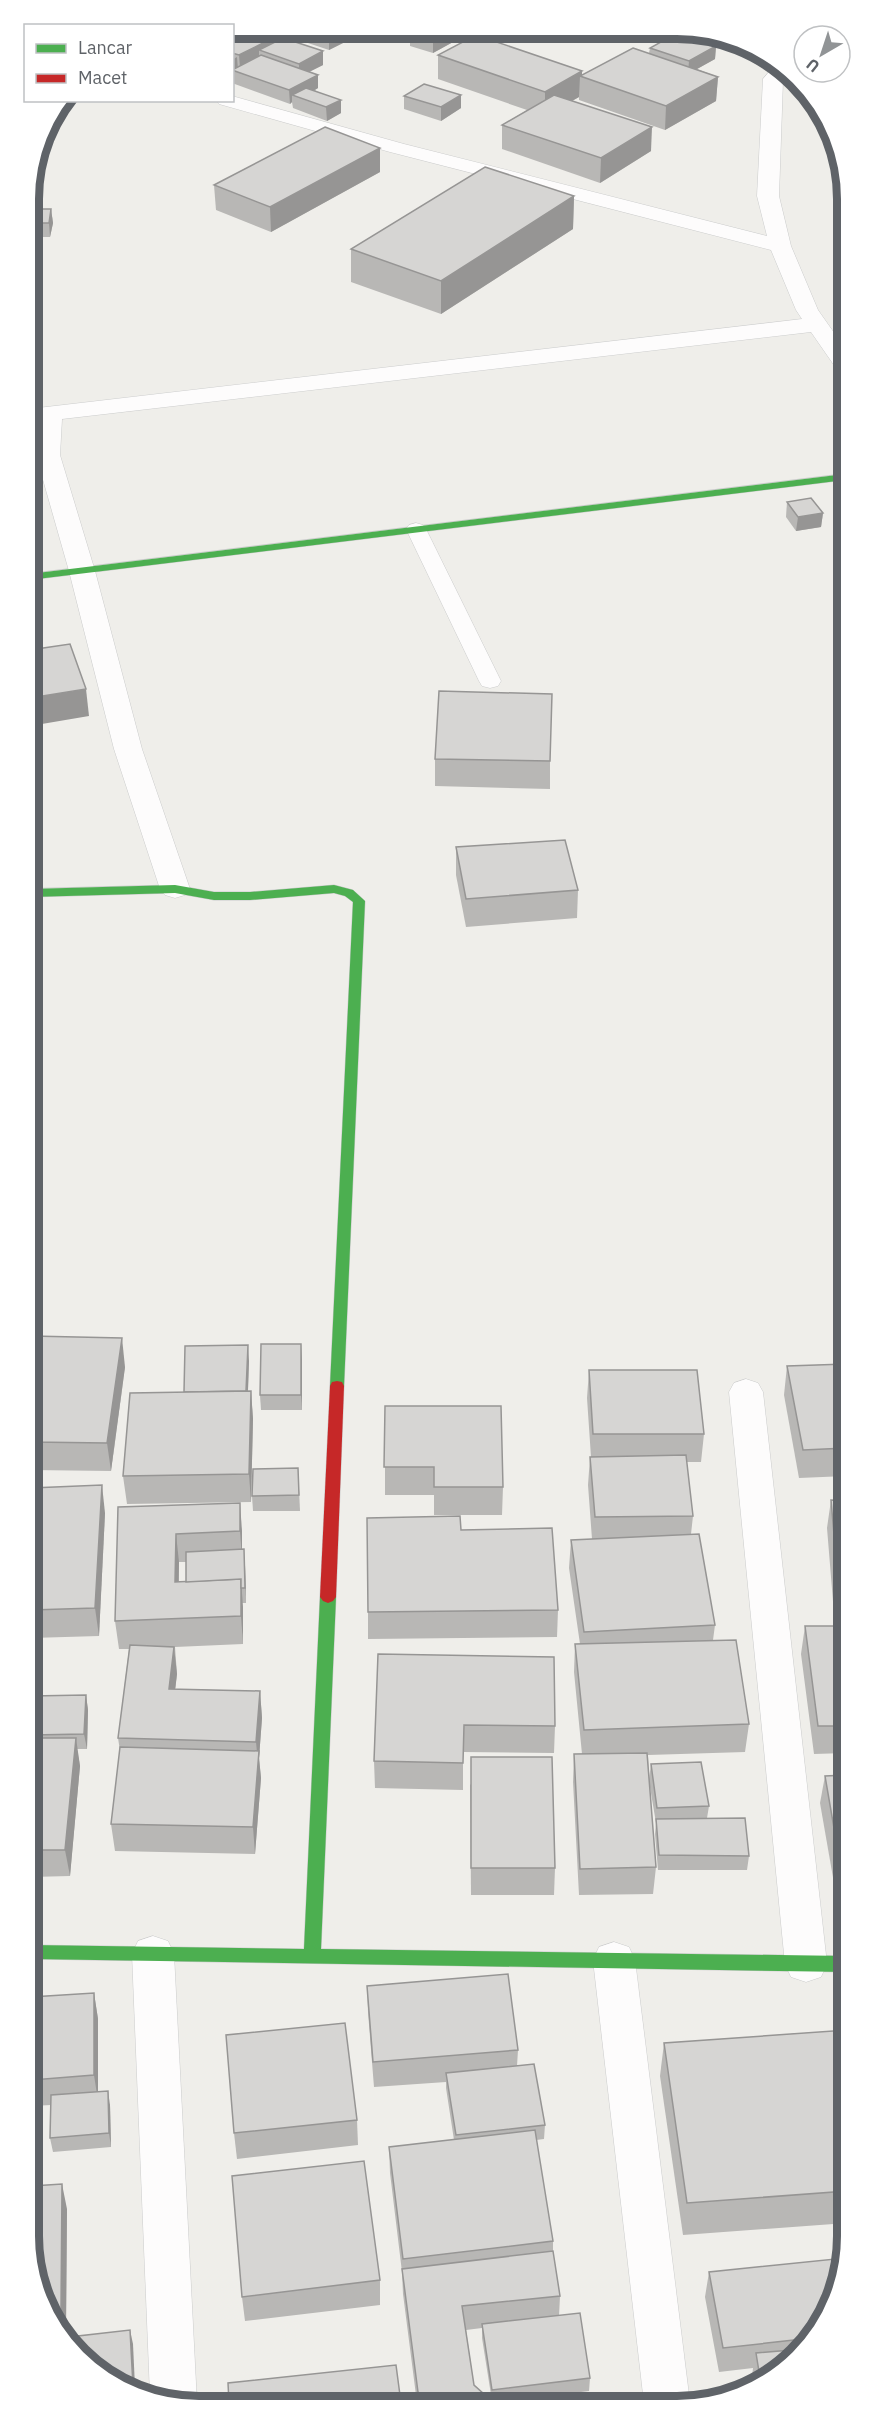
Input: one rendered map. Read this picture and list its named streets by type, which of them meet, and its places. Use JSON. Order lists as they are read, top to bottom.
{
  "legend": ["Lancar", "Macet"],
  "north": "bottom left"
}
